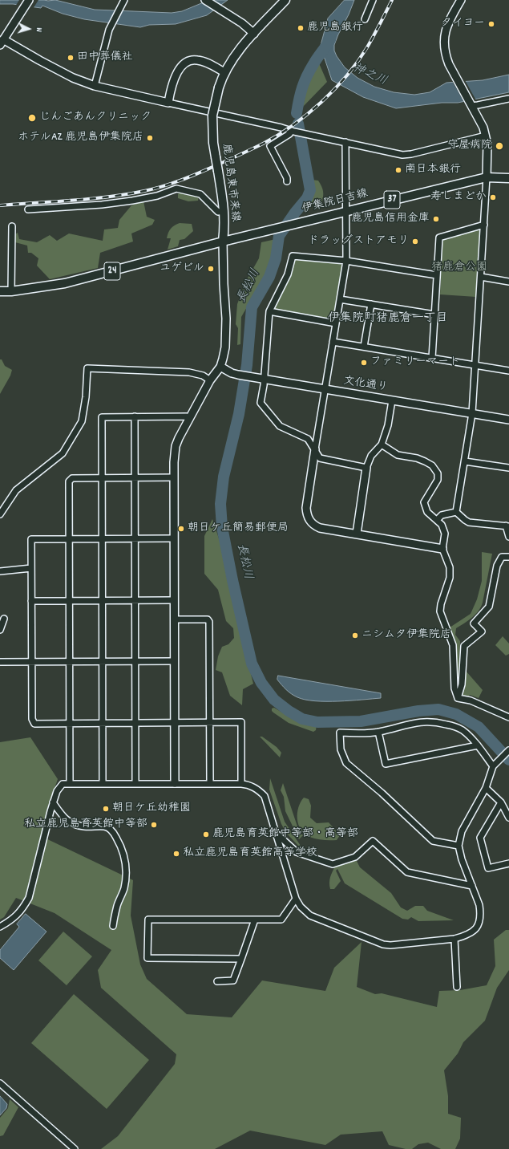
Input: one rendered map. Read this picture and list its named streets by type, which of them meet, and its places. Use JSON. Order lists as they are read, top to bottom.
{
  "streets": {
    "main road": [
      "鹿児島東市来線",
      "37",
      "伊集院日吉線",
      "24"
    ],
    "street": ["文化通り"]
  },
  "crossings": [
    ["鹿児島東市来線", "伊集院日吉線"],
    ["鹿児島東市来線", "24"],
    ["伊集院日吉線", "24"]
  ],
  "districts": ["伊集院町猪鹿倉一丁目"],
  "water": ["神之川", "長松川"],
  "parks": ["猪鹿倉公園"],
  "places": [
    "タイヨー",
    "鹿児島銀行",
    "田中葬儀社",
    "じんごあんクリニック",
    "ホテルAZ 鹿児島伊集院店",
    "守屋病院",
    "南日本銀行",
    "寿しまどか",
    "鹿児島信用金庫",
    "ドラッグストアモリ",
    "ユゲビル",
    "ファミリーマート",
    "朝日ケ丘簡易郵便局",
    "ニシムタ伊集院店",
    "朝日ケ丘幼稚園",
    "私立鹿児島育英館中等部",
    "鹿児島育英館中等部・高等部",
    "私立鹿児島育英館高等学校"
  ],
  "north": "right"
}
